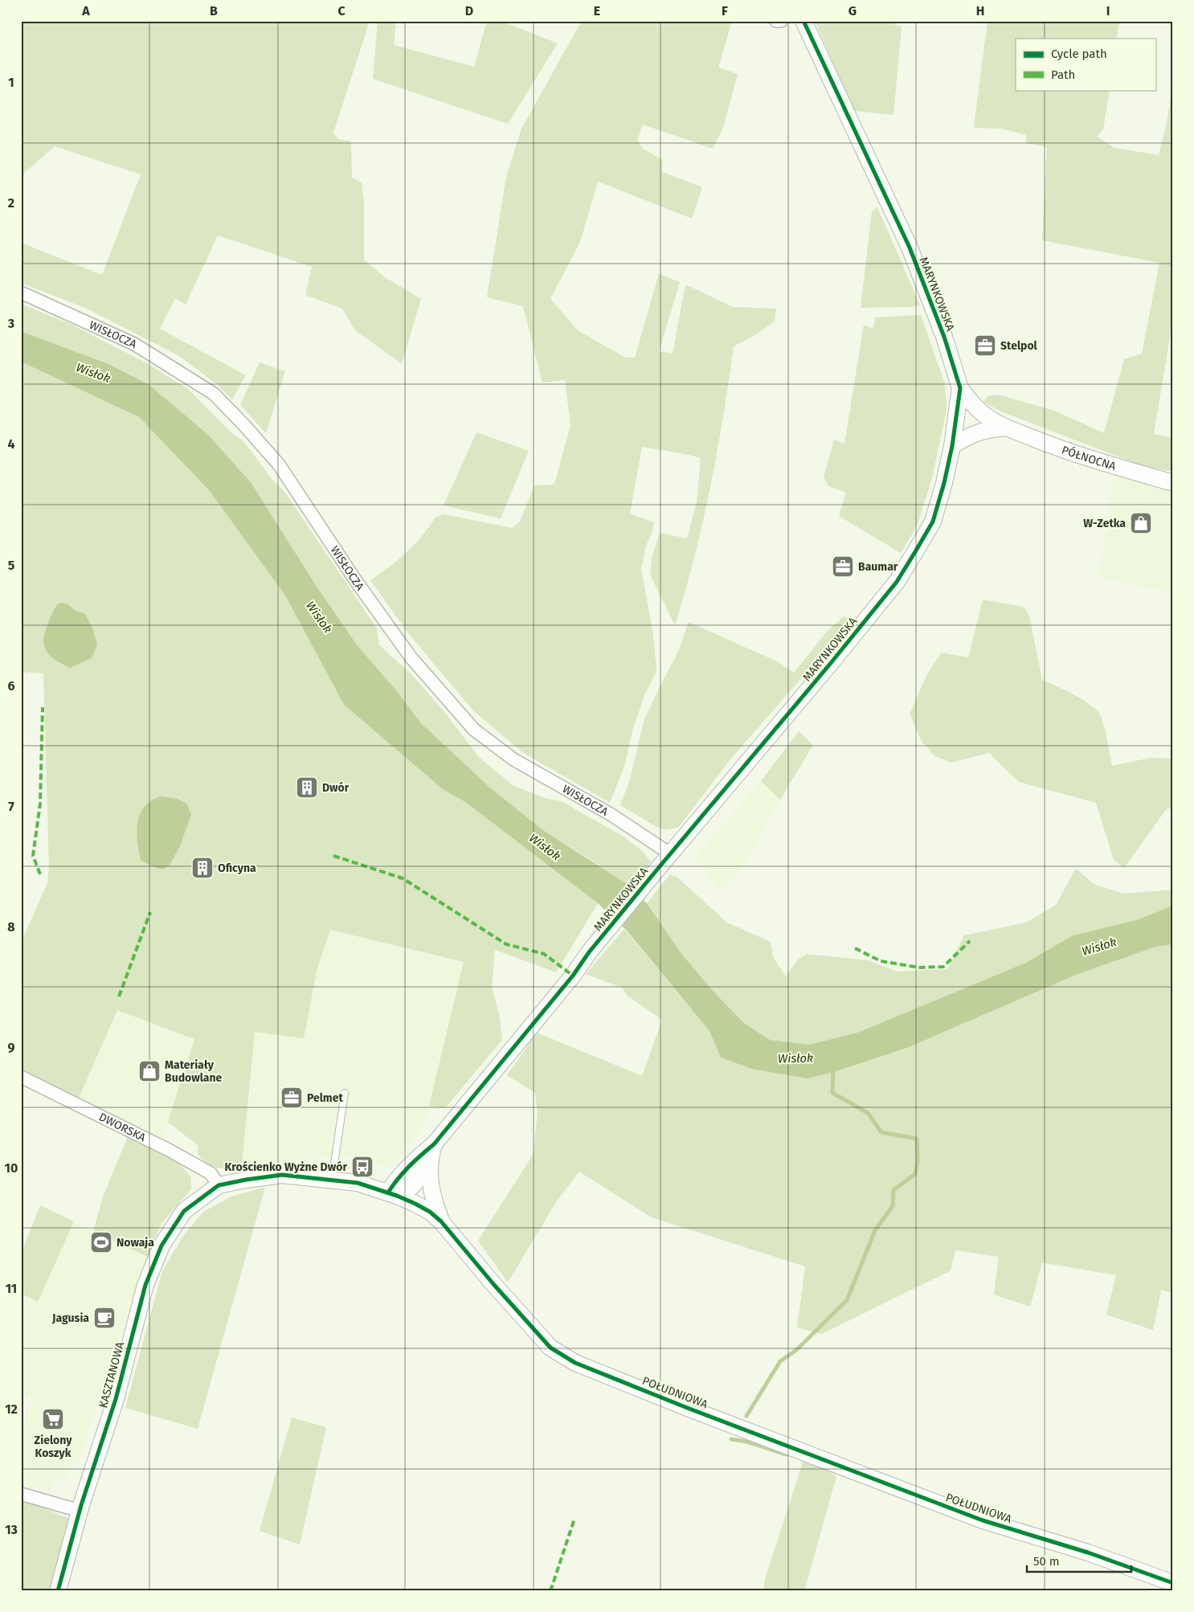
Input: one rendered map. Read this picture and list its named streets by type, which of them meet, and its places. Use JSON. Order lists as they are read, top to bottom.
{
  "streets": {
    "street": [
      "MARYNKOWSKA",
      "WISŁOCZA",
      "PÓŁNOCNA",
      "DWORSKA",
      "KASZTANOWA",
      "POŁUDNIOWA"
    ]
  },
  "crossings": [
    ["MARYNKOWSKA", "WISŁOCZA"],
    ["MARYNKOWSKA", "PÓŁNOCNA"],
    ["MARYNKOWSKA", "POŁUDNIOWA"],
    ["DWORSKA", "KASZTANOWA"],
    ["DWORSKA", "POŁUDNIOWA"],
    ["KASZTANOWA", "POŁUDNIOWA"]
  ],
  "water": ["Wisłok"],
  "places": {
    "office": ["Stelpol", "Baumar", "Pelmet"],
    "shop": ["W-Zetka", "Materiały Budowlane"],
    "building": ["Dwór", "Oficyna"],
    "bus stop": ["Krościenko Wyżne Dwór"],
    "sports": ["Nowaja"],
    "cafe": ["Jagusia"],
    "supermarket": ["Zielony Koszyk"]
  },
  "legend": ["Cycle path", "Path"],
  "scale_bar": "50 m",
  "grid": {
    "columns": [
      "A",
      "B",
      "C",
      "D",
      "E",
      "F",
      "G",
      "H",
      "I"
    ],
    "rows": [
      "1",
      "2",
      "3",
      "4",
      "5",
      "6",
      "7",
      "8",
      "9",
      "10",
      "11",
      "12",
      "13"
    ]
  }
}
